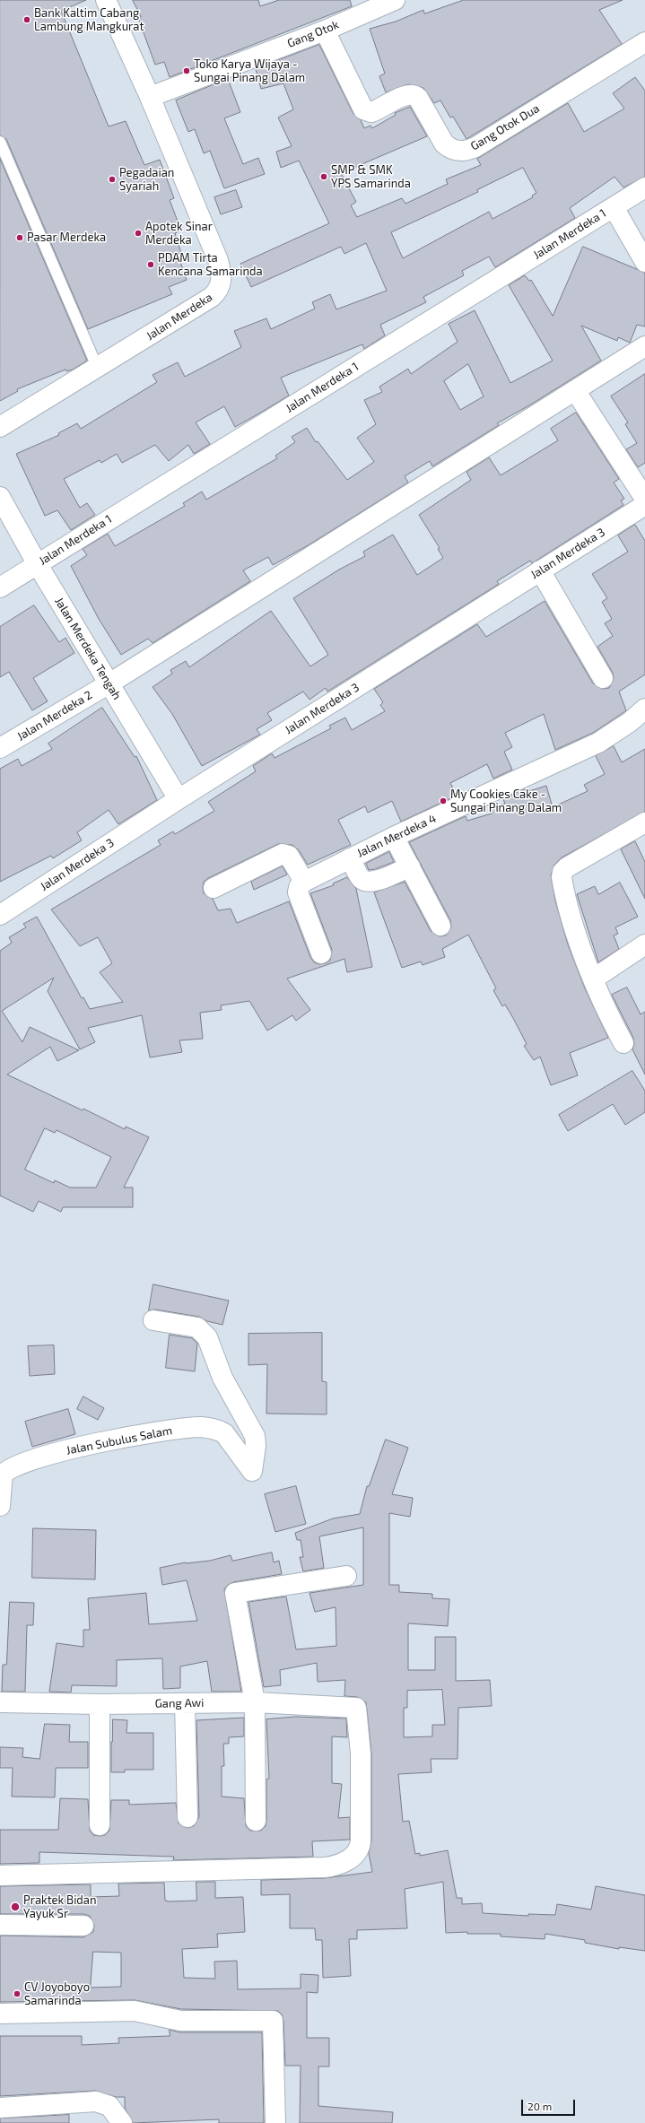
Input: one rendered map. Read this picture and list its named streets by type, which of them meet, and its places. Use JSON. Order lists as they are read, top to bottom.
{
  "streets": {
    "street": [
      "Gang Otok",
      "Gang Otok Dua",
      "Jalan Merdeka 1",
      "Jalan Merdeka",
      "Jalan Merdeka 3",
      "Jalan Merdeka Tengah",
      "Jalan Merdeka 2",
      "Jalan Merdeka 4",
      "Jalan Subulus Salam",
      "Gang Awi"
    ]
  },
  "crossings": [
    ["Gang Otok", "Gang Otok Dua"],
    ["Gang Otok", "Jalan Merdeka"],
    ["Jalan Merdeka 1", "Jalan Merdeka Tengah"],
    ["Jalan Merdeka 3", "Jalan Merdeka Tengah"],
    ["Jalan Merdeka Tengah", "Jalan Merdeka 2"]
  ],
  "places": [
    "Bank Kaltim Cabang Lambung Mangkurat",
    "Toko Karya Wijaya - Sungai Pinang Dalam",
    "SMP & SMK YPS Samarinda",
    "Pegadaian Syariah",
    "Apotek Sinar Merdeka",
    "Pasar Merdeka",
    "PDAM Tirta Kencana Samarinda",
    "My Cookies Cake - Sungai Pinang Dalam",
    "Praktek Bidan Yayuk Sr",
    "CV Joyoboyo Samarinda"
  ],
  "scale_bar": "20 m"
}
